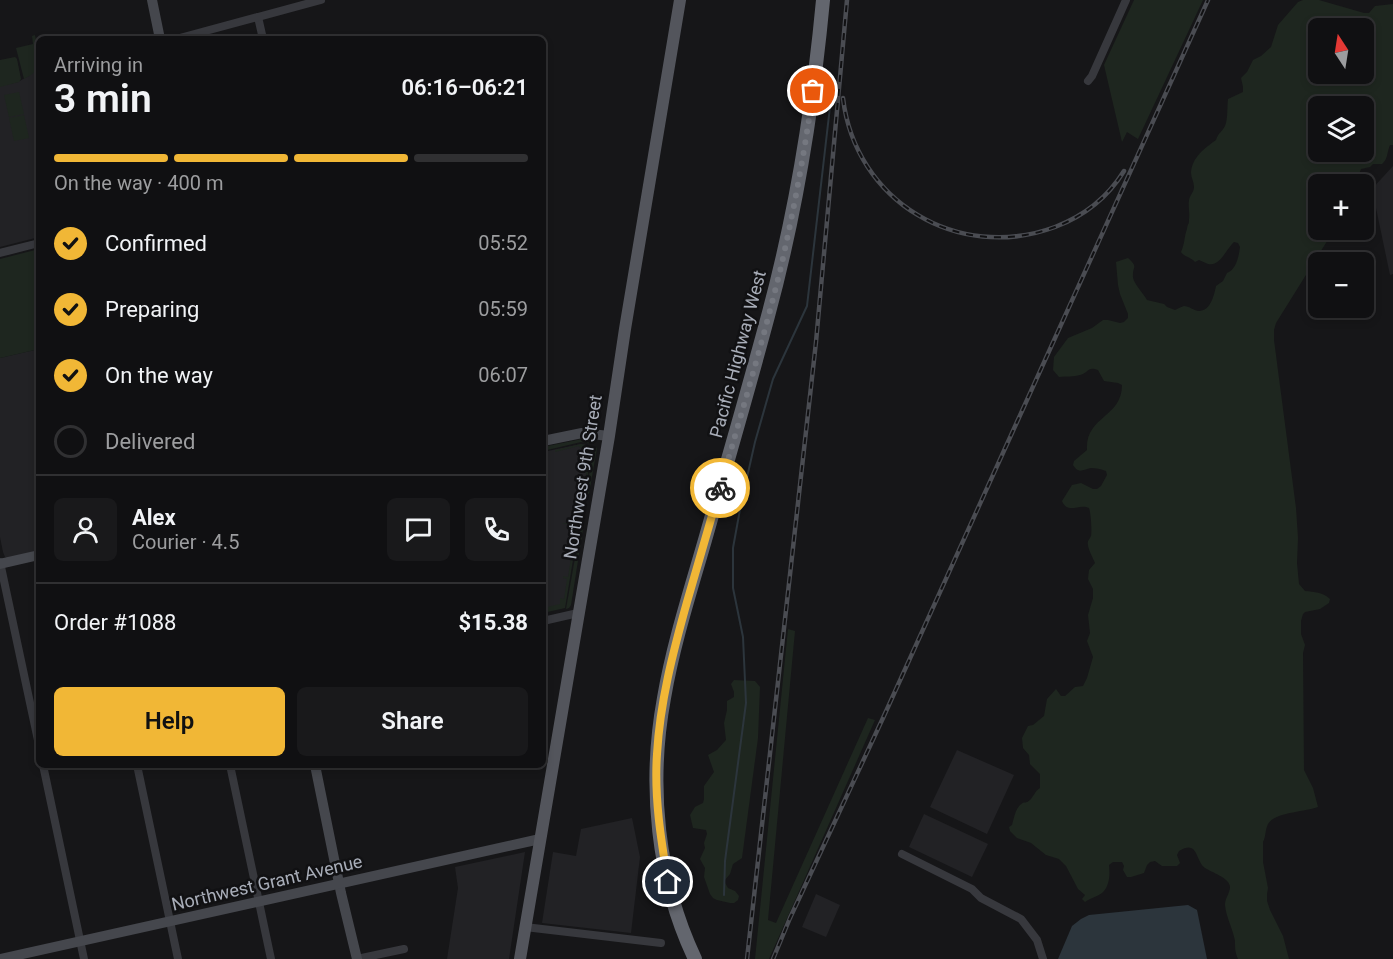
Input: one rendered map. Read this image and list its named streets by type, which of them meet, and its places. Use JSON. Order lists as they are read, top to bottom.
{
  "streets": {
    "highway": ["Pacific Highway West"],
    "main road": ["Northwest 9th Street", "Northwest Grant Avenue"]
  },
  "crossings": [
    ["Northwest 9th Street", "Northwest Grant Avenue"]
  ],
  "north": "top",
  "page": {
    "map_buttons": ["+", "−"],
    "heading": ["3 min", "Arriving in", "06:16–06:21"],
    "panel": [
      "Alex",
      "Courier · 4.5",
      "Order #1088",
      "$15.38"
    ],
    "bar": "On the way · 400 m",
    "list": [
      ["Confirmed", "05:52"],
      ["Preparing", "05:59"],
      ["On the way", "06:07"],
      "Delivered"
    ],
    "buttons": ["Help", "Share"]
  }
}
